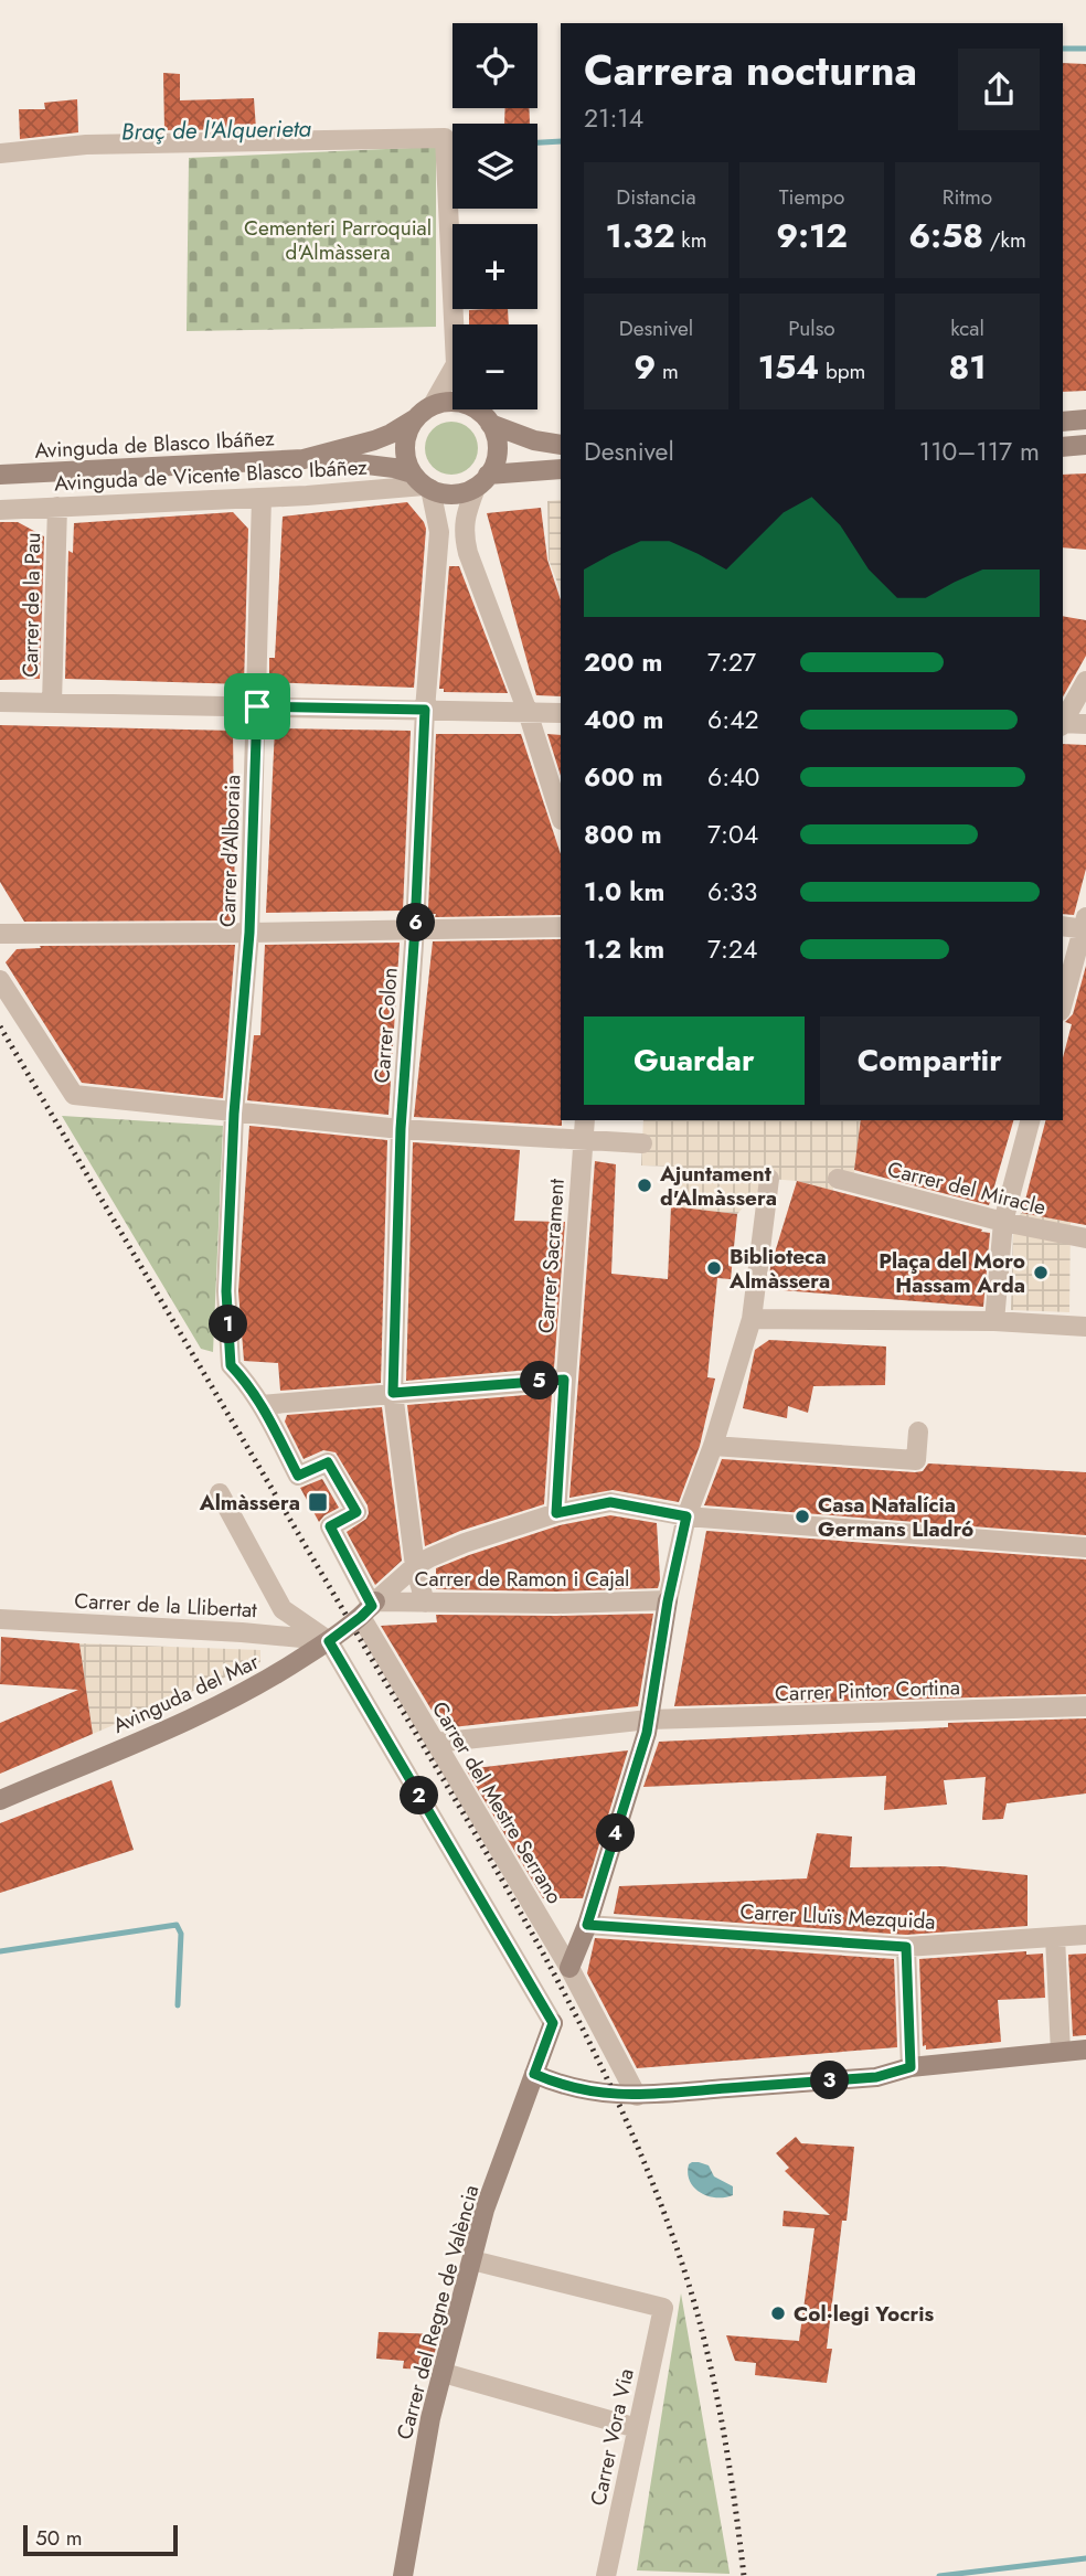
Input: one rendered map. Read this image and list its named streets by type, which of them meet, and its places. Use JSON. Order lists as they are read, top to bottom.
{
  "streets": {
    "street": [
      "Avinguda de Blasco Ibáñez",
      "Avinguda de Vicente Blasco Ibáñez",
      "Carrer de la Pau",
      "Carrer d'Alboraia",
      "Carrer Colon",
      "Carrer del Miracle",
      "Carrer Sacrament",
      "Carrer de Ramon i Cajal",
      "Carrer de la Llibertat",
      "Carrer Pintor Cortina",
      "Avinguda del Mar",
      "Carrer del Mestre Serrano",
      "Carrer Lluïs Mezquida",
      "Carrer del Regne de València",
      "Carrer Vora Via"
    ]
  },
  "crossings": [
    ["Avinguda de Blasco Ibáñez", "Avinguda de Vicente Blasco Ibáñez"],
    ["Avinguda de Blasco Ibáñez", "Carrer Colon"],
    ["Avinguda de Vicente Blasco Ibáñez", "Carrer de la Pau"],
    ["Avinguda de Vicente Blasco Ibáñez", "Carrer d'Alboraia"],
    ["Avinguda de Vicente Blasco Ibáñez", "Carrer Colon"],
    ["Carrer d'Alboraia", "Carrer del Mestre Serrano"],
    ["Carrer Colon", "Carrer de Ramon i Cajal"],
    ["Carrer de Ramon i Cajal", "Avinguda del Mar"],
    ["Carrer de Ramon i Cajal", "Carrer del Mestre Serrano"],
    ["Carrer de la Llibertat", "Avinguda del Mar"],
    ["Carrer de la Llibertat", "Carrer del Regne de València"],
    ["Carrer Pintor Cortina", "Carrer del Mestre Serrano"],
    ["Avinguda del Mar", "Carrer del Mestre Serrano"],
    ["Avinguda del Mar", "Carrer del Regne de València"],
    ["Carrer del Regne de València", "Carrer Vora Via"]
  ],
  "water": ["Braç de l'Alquerieta"],
  "parks": ["Cementeri Parroquial d'Almàssera"],
  "places": {
    "other": [
      "Ajuntament d'Almàssera",
      "Biblioteca Almàssera",
      "Plaça del Moro Hassam Arda",
      "Casa Natalícia Germans Lladró",
      "Col·legi Yocris"
    ],
    "transit": ["Almàssera"]
  },
  "scale_bar": "50 m",
  "page": {
    "map_buttons": ["+", "−"],
    "heading": ["Carrera nocturna", "21:14"],
    "stats": [
      ["Distancia", "1.32 km"],
      ["Tiempo", "9:12"],
      ["Ritmo", "6:58 /km"],
      ["Desnivel", "9 m"],
      ["Pulso", "154 bpm"],
      ["kcal", "81"]
    ],
    "chart": ["Desnivel", "110–117 m"],
    "list": [
      {
        "name": "200 m",
        "note": "7:27"
      },
      {
        "name": "400 m",
        "note": "6:42"
      },
      {
        "name": "600 m",
        "note": "6:40"
      },
      {
        "name": "800 m",
        "note": "7:04"
      },
      {
        "name": "1.0 km",
        "note": "6:33"
      },
      {
        "name": "1.2 km",
        "note": "7:24"
      }
    ],
    "pins": [
      "6",
      "1",
      "5",
      "2",
      "4",
      "3"
    ],
    "buttons": ["Guardar", "Compartir"],
    "scale": "50 m"
  }
}
